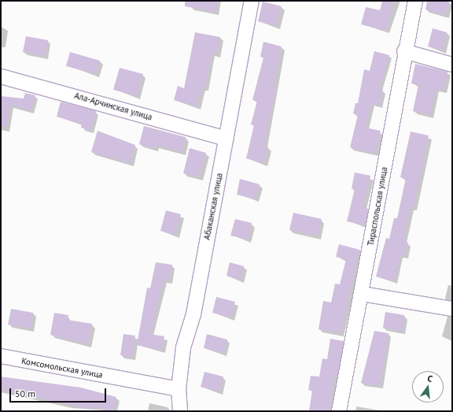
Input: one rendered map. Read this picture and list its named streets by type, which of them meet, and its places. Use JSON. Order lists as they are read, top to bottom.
{
  "streets": {
    "street": [
      "Ала-Арчинская улица",
      "Абаканская улица",
      "Тираспольская улица",
      "Комсомольская улица"
    ]
  },
  "crossings": [
    ["Ала-Арчинская улица", "Абаканская улица"],
    ["Абаканская улица", "Комсомольская улица"]
  ],
  "scale_bar": "50 m",
  "north": "top"
}
